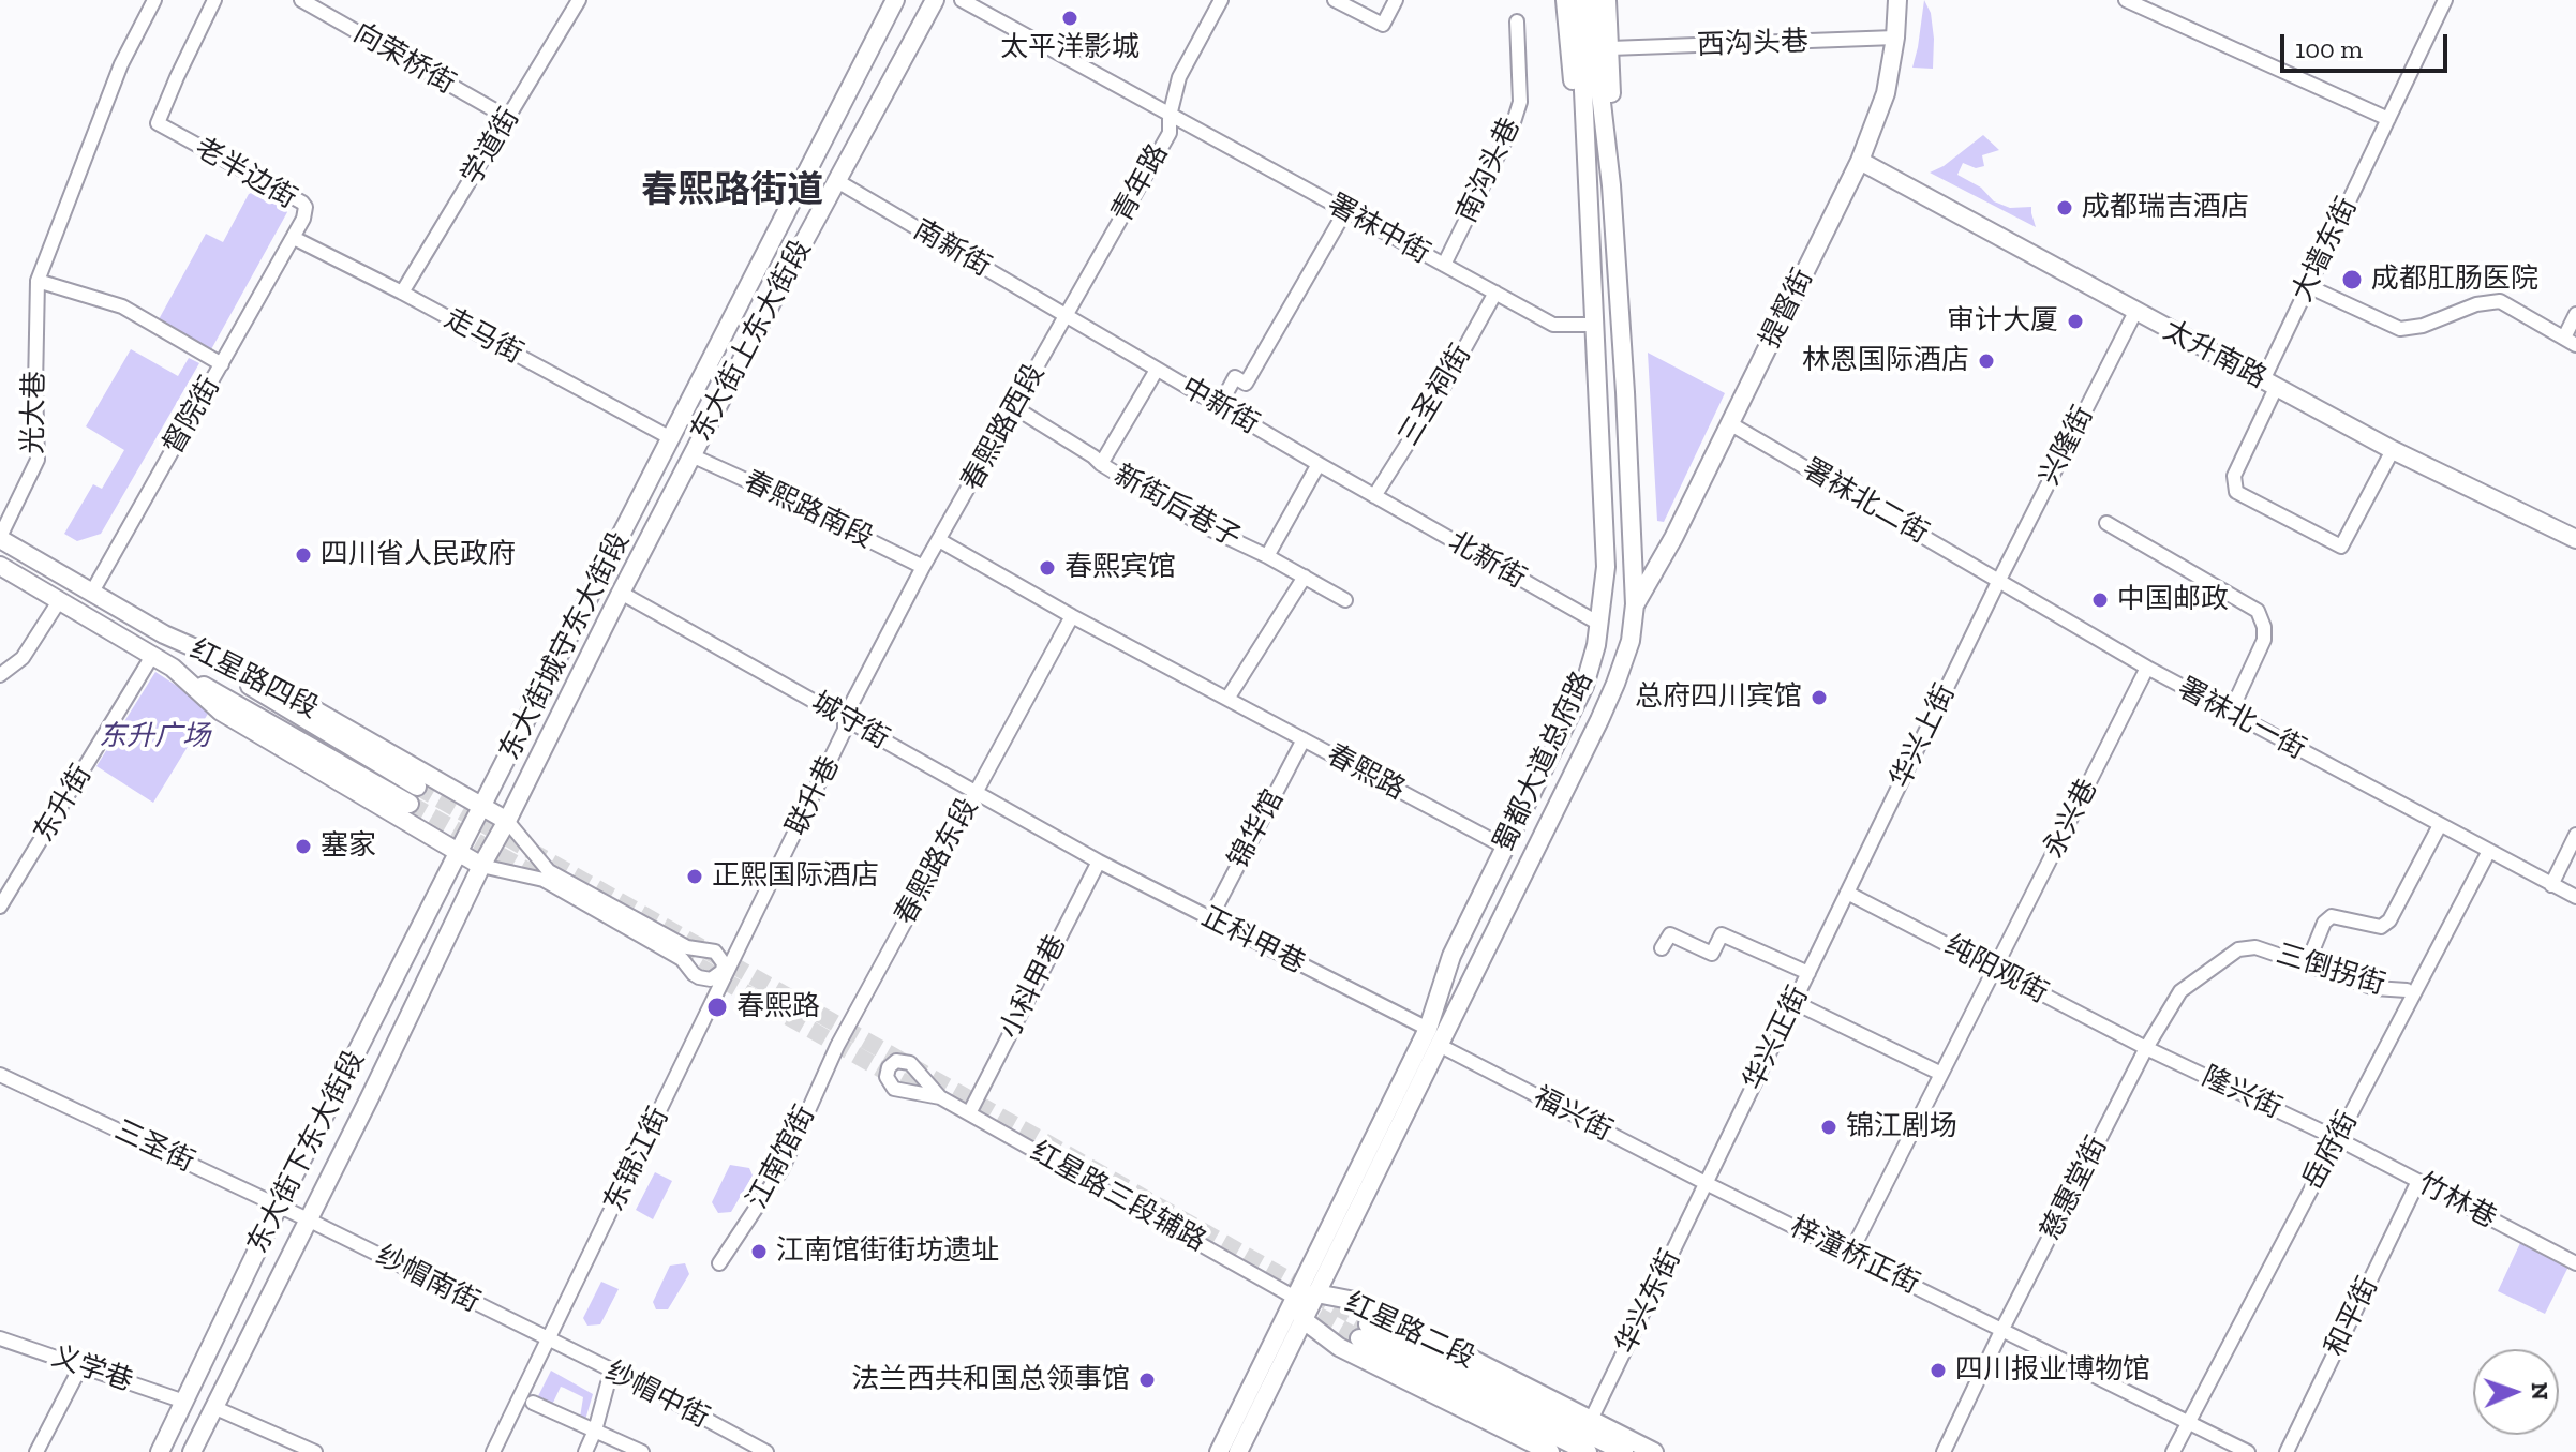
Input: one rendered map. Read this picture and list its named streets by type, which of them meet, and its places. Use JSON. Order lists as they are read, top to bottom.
{
  "streets": {
    "main road": [
      "提督街",
      "东大街上东大街段",
      "太升南路",
      "东大街城守东大街段",
      "红星路四段",
      "蜀都大道总府路",
      "东大街下东大街段",
      "红星路二段"
    ],
    "street": [
      "西沟头巷",
      "向荣桥街",
      "学道街",
      "南沟头巷",
      "老半边街",
      "青年路",
      "署袜中街",
      "南新街",
      "大墙东街",
      "走马街",
      "三圣祠街",
      "中新街",
      "光大巷",
      "督院街",
      "春熙路西段",
      "兴隆街",
      "署袜北二街",
      "新街后巷子",
      "春熙路南段",
      "北新街",
      "署袜北一街",
      "城守街",
      "华兴上街",
      "春熙路",
      "联升巷",
      "东升街",
      "永兴巷",
      "锦华馆",
      "春熙路东段",
      "正科甲巷",
      "纯阳观街",
      "三倒拐街",
      "小科甲巷",
      "华兴正街",
      "隆兴街",
      "福兴街",
      "三圣街",
      "岳府街",
      "江南馆街",
      "东锦江街",
      "慈惠堂街",
      "红星路三段辅路",
      "竹林巷",
      "梓潼桥正街",
      "纱帽南街",
      "华兴东街",
      "和平街",
      "义学巷",
      "纱帽中街"
    ]
  },
  "crossings": [
    ["西沟头巷", "提督街"],
    ["西沟头巷", "蜀都大道总府路"],
    ["向荣桥街", "学道街"],
    ["学道街", "走马街"],
    ["南沟头巷", "署袜中街"],
    ["老半边街", "走马街"],
    ["老半边街", "督院街"],
    ["青年路", "署袜中街"],
    ["青年路", "南新街"],
    ["青年路", "中新街"],
    ["青年路", "春熙路西段"],
    ["署袜中街", "三圣祠街"],
    ["署袜中街", "蜀都大道总府路"],
    ["南新街", "东大街上东大街段"],
    ["南新街", "中新街"],
    ["南新街", "春熙路西段"],
    ["大墙东街", "太升南路"],
    ["提督街", "太升南路"],
    ["提督街", "署袜北二街"],
    ["提督街", "蜀都大道总府路"],
    ["走马街", "东大街上东大街段"],
    ["走马街", "督院街"],
    ["走马街", "东大街城守东大街段"],
    ["东大街上东大街段", "春熙路南段"],
    ["东大街上东大街段", "东大街城守东大街段"],
    ["太升南路", "兴隆街"],
    ["三圣祠街", "中新街"],
    ["三圣祠街", "北新街"],
    ["中新街", "春熙路西段"],
    ["中新街", "北新街"],
    ["光大巷", "红星路四段"],
    ["督院街", "红星路四段"],
    ["春熙路西段", "新街后巷子"],
    ["春熙路西段", "春熙路"],
    ["兴隆街", "署袜北二街"],
    ["兴隆街", "署袜北一街"],
    ["兴隆街", "华兴上街"],
    ["署袜北二街", "署袜北一街"],
    ["署袜北二街", "华兴上街"],
    ["春熙路南段", "东大街城守东大街段"],
    ["春熙路南段", "联升巷"],
    ["北新街", "蜀都大道总府路"],
    ["东大街城守东大街段", "红星路四段"],
    ["东大街城守东大街段", "城守街"],
    ["东大街城守东大街段", "东大街下东大街段"],
    ["红星路四段", "东升街"],
    ["红星路四段", "东大街下东大街段"],
    ["署袜北一街", "华兴上街"],
    ["署袜北一街", "永兴巷"],
    ["署袜北一街", "岳府街"],
    ["城守街", "联升巷"],
    ["城守街", "春熙路东段"],
    ["城守街", "正科甲巷"],
    ["华兴上街", "纯阳观街"],
    ["华兴上街", "华兴正街"],
    ["蜀都大道总府路", "春熙路"],
    ["蜀都大道总府路", "正科甲巷"],
    ["蜀都大道总府路", "福兴街"],
    ["蜀都大道总府路", "红星路三段辅路"],
    ["蜀都大道总府路", "红星路二段"],
    ["春熙路", "锦华馆"],
    ["春熙路", "春熙路东段"],
    ["联升巷", "东锦江街"],
    ["永兴巷", "纯阳观街"],
    ["永兴巷", "梓潼桥正街"],
    ["锦华馆", "正科甲巷"],
    ["春熙路东段", "江南馆街"],
    ["正科甲巷", "小科甲巷"],
    ["纯阳观街", "三倒拐街"],
    ["纯阳观街", "华兴正街"],
    ["纯阳观街", "隆兴街"],
    ["纯阳观街", "慈惠堂街"],
    ["三倒拐街", "隆兴街"],
    ["三倒拐街", "慈惠堂街"],
    ["小科甲巷", "红星路三段辅路"],
    ["华兴正街", "福兴街"],
    ["华兴正街", "梓潼桥正街"],
    ["华兴正街", "华兴东街"],
    ["隆兴街", "岳府街"],
    ["隆兴街", "慈惠堂街"],
    ["隆兴街", "竹林巷"],
    ["福兴街", "梓潼桥正街"],
    ["福兴街", "华兴东街"],
    ["三圣街", "东大街下东大街段"],
    ["三圣街", "纱帽南街"],
    ["岳府街", "竹林巷"],
    ["岳府街", "梓潼桥正街"],
    ["东大街下东大街段", "纱帽南街"],
    ["东大街下东大街段", "义学巷"],
    ["东锦江街", "纱帽南街"],
    ["东锦江街", "纱帽中街"],
    ["慈惠堂街", "梓潼桥正街"],
    ["红星路三段辅路", "红星路二段"],
    ["竹林巷", "和平街"],
    ["梓潼桥正街", "华兴东街"],
    ["纱帽南街", "纱帽中街"],
    ["华兴东街", "红星路二段"]
  ],
  "districts": ["春熙路街道"],
  "parks": ["东升广场"],
  "places": [
    "太平洋影城",
    "成都瑞吉酒店",
    "成都肛肠医院",
    "审计大厦",
    "林恩国际酒店",
    "四川省人民政府",
    "春熙宾馆",
    "中国邮政",
    "总府四川宾馆",
    "塞家",
    "正熙国际酒店",
    "春熙路",
    "锦江剧场",
    "江南馆街街坊遗址",
    "四川报业博物馆",
    "法兰西共和国总领事馆"
  ],
  "scale_bar": "100 m",
  "north": "right"
}
